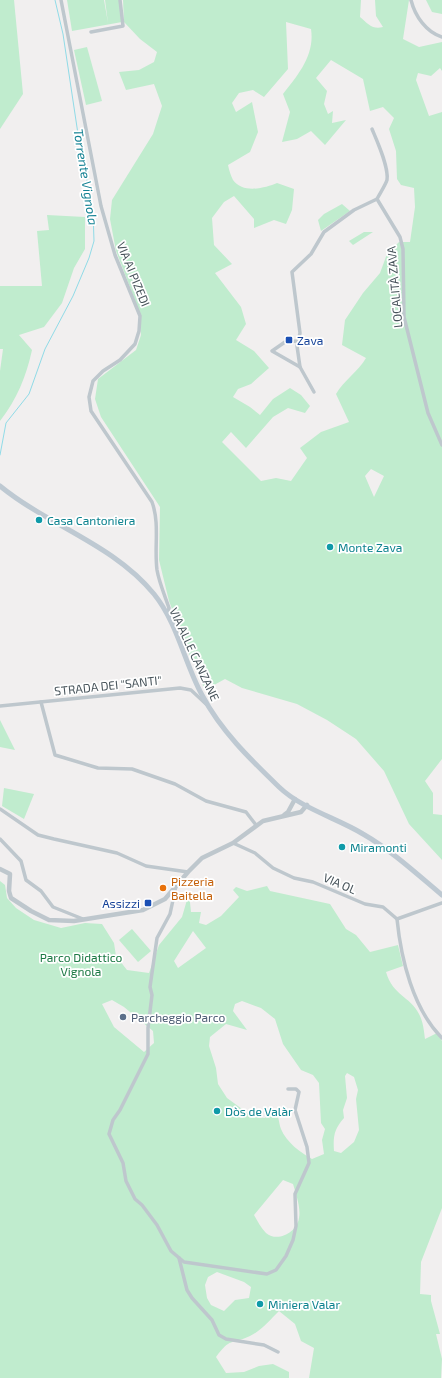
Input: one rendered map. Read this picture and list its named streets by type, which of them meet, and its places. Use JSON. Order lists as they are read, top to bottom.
{
  "streets": {
    "main road": ["VIA ALLE CANZANE"],
    "street": [
      "VIA AI PIZEDI",
      "LOCALITÀ ZAVA",
      "STRADA DEI \"SANTI\"",
      "VIA OL"
    ]
  },
  "crossings": [
    ["VIA AI PIZEDI", "VIA ALLE CANZANE"],
    ["VIA ALLE CANZANE", "STRADA DEI \"SANTI\""]
  ],
  "water": ["Torrente Vignola"],
  "parks": ["Parco Didattico Vignola"],
  "places": {
    "transit": ["Zava", "Assizzi"],
    "other": [
      "Casa Cantoniera",
      "Monte Zava",
      "Miramonti",
      "Pizzeria Baitella",
      "Parcheggio Parco",
      "Dòs de Valàr",
      "Miniera Valar"
    ]
  }
}
